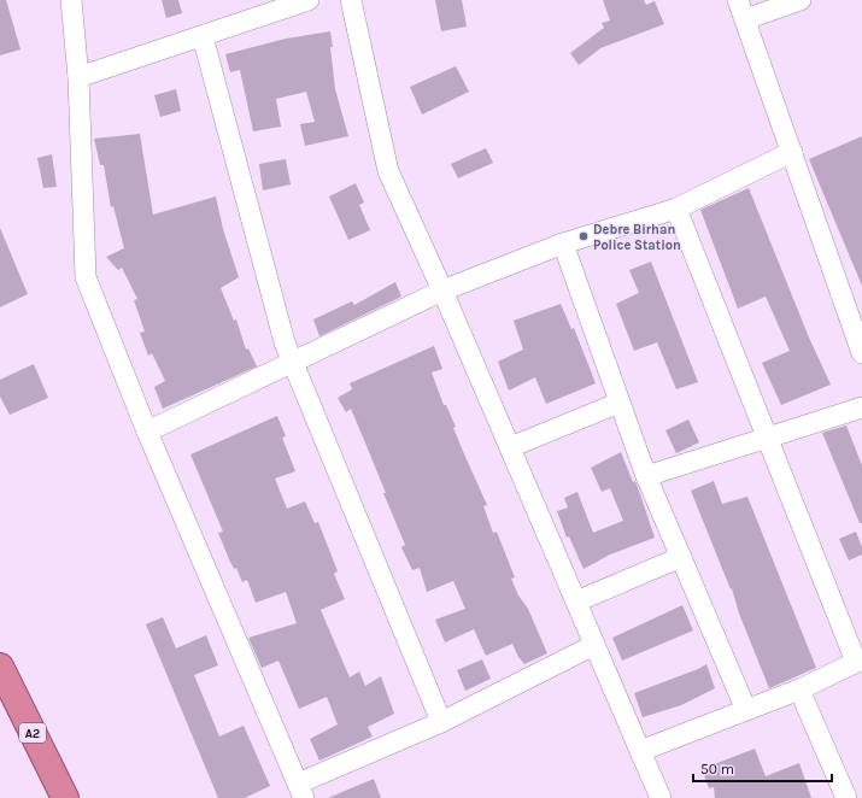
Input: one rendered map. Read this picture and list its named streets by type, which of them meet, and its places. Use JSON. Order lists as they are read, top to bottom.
{
  "streets": {
    "highway": ["A2"]
  },
  "places": ["Debre Birhan Police Station"],
  "scale_bar": "50 m"
}
